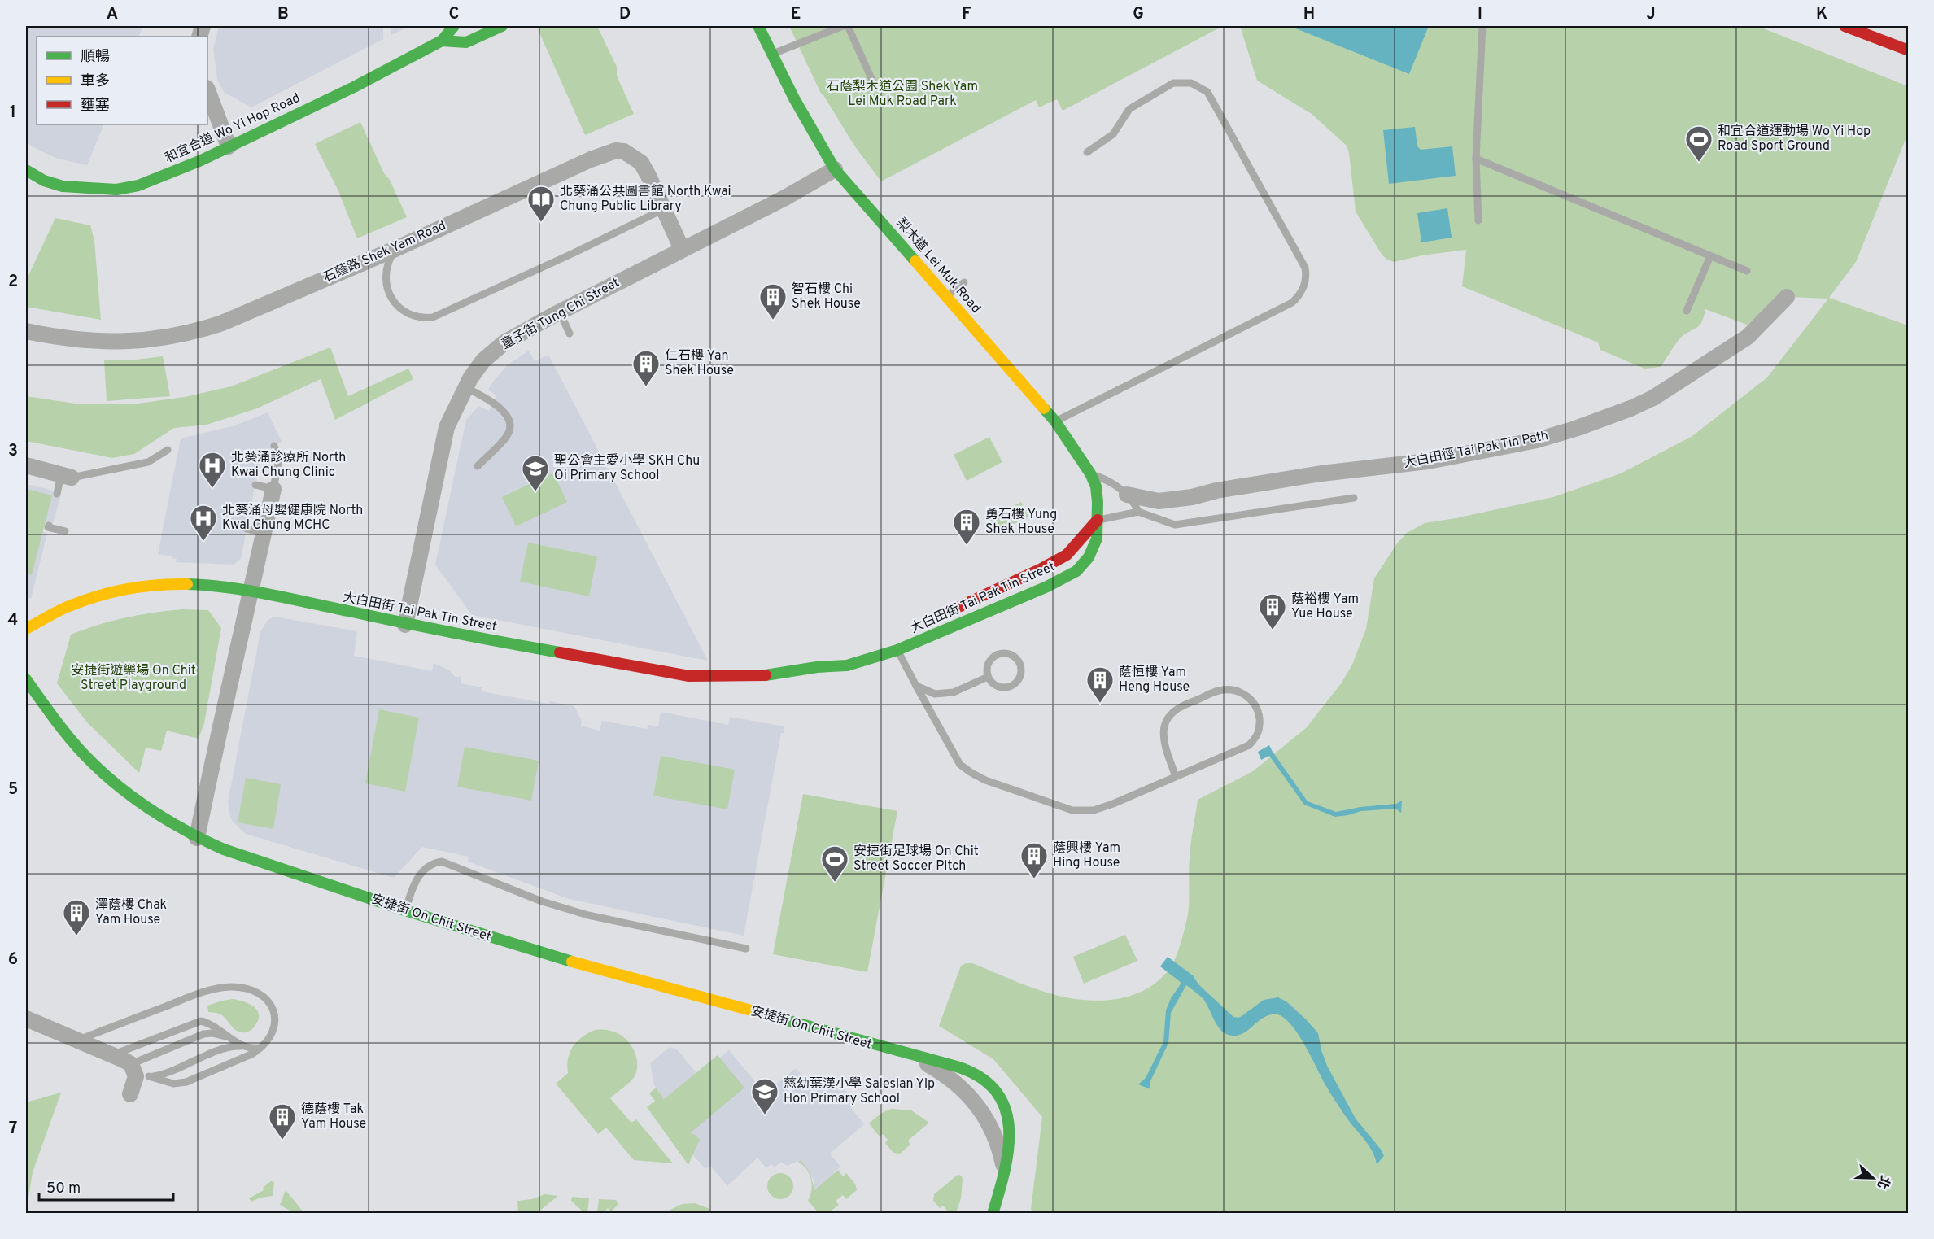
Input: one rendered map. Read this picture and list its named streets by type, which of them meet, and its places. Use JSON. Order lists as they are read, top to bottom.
{
  "streets": {
    "street": [
      "和宜合道 Wo Yi Hop Road",
      "石蔭路 Shek Yam Road",
      "梨木道 Lei Muk Road",
      "童子街 Tung Chi Street",
      "大白田徑 Tai Pak Tin Path",
      "大白田街 Tai Pak Tin Street",
      "安捷街 On Chit Street"
    ]
  },
  "crossings": [
    ["石蔭路 Shek Yam Road", "童子街 Tung Chi Street"],
    ["梨木道 Lei Muk Road", "童子街 Tung Chi Street"],
    ["梨木道 Lei Muk Road", "大白田徑 Tai Pak Tin Path"],
    ["梨木道 Lei Muk Road", "大白田街 Tai Pak Tin Street"],
    ["童子街 Tung Chi Street", "大白田街 Tai Pak Tin Street"]
  ],
  "parks": ["石蔭梨木道公園 Shek Yam Lei Muk Road Park", "安捷街遊樂場 On Chit Street Playground"],
  "places": {
    "sports": ["和宜合道運動場 Wo Yi Hop Road Sport Ground", "安捷街足球場 On Chit Street Soccer Pitch"],
    "library": ["北葵涌公共圖書館 North Kwai Chung Public Library"],
    "building": [
      "智石樓 Chi Shek House",
      "仁石樓 Yan Shek House",
      "勇石樓 Yung Shek House",
      "蔭裕樓 Yam Yue House",
      "蔭恒樓 Yam Heng House",
      "蔭興樓 Yam Hing House",
      "澤蔭樓 Chak Yam House",
      "德蔭樓 Tak Yam House"
    ],
    "hospital": ["北葵涌診療所 North Kwai Chung Clinic", "北葵涌母嬰健康院 North Kwai Chung MCHC"],
    "school or university": ["聖公會主愛小學 SKH Chu Oi Primary School", "慈幼葉漢小學 Salesian Yip Hon Primary School"]
  },
  "legend": ["順暢", "車多", "壅塞"],
  "scale_bar": "50 m",
  "north": "right",
  "grid": {
    "columns": [
      "A",
      "B",
      "C",
      "D",
      "E",
      "F",
      "G",
      "H",
      "I",
      "J",
      "K"
    ],
    "rows": [
      "1",
      "2",
      "3",
      "4",
      "5",
      "6",
      "7"
    ]
  }
}
